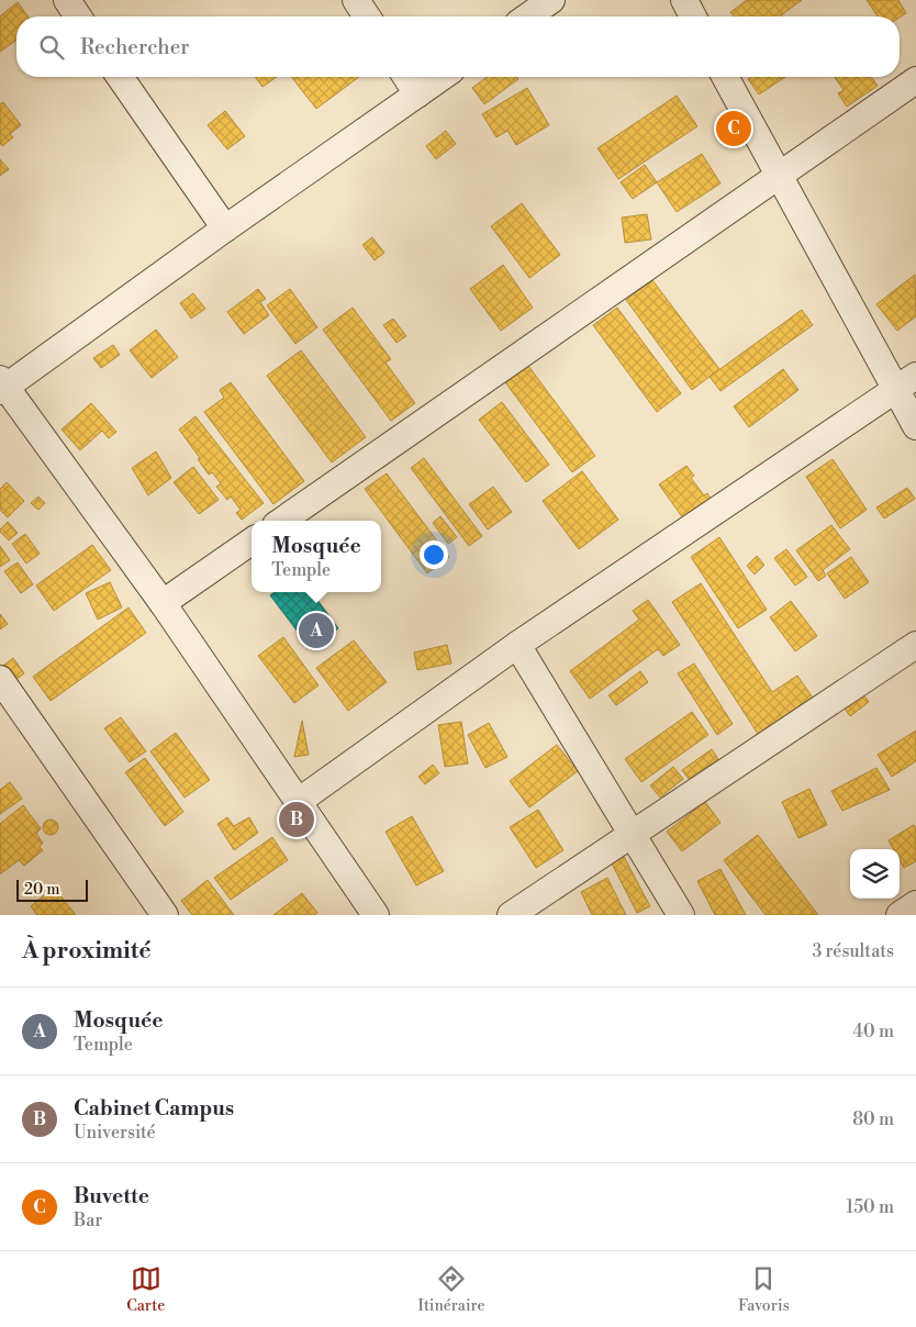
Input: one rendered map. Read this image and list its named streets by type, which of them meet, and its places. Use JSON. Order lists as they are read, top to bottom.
{
  "scale_bar": "20 m",
  "page": {
    "search": "Rechercher",
    "pins": ["C", "A", "B"],
    "popup": ["Mosquée", "Temple"],
    "scale": "20 m",
    "heading": ["À proximité", "3 résultats"],
    "list": [
      {
        "mark": "A",
        "name": "Mosquée",
        "note": "Temple",
        "value": "40 m"
      },
      {
        "mark": "B",
        "name": "Cabinet Campus",
        "note": "Université",
        "value": "80 m"
      },
      {
        "mark": "C",
        "name": "Buvette",
        "note": "Bar",
        "value": "150 m"
      }
    ],
    "nav": ["Carte", "Itinéraire", "Favoris"]
  }
}
